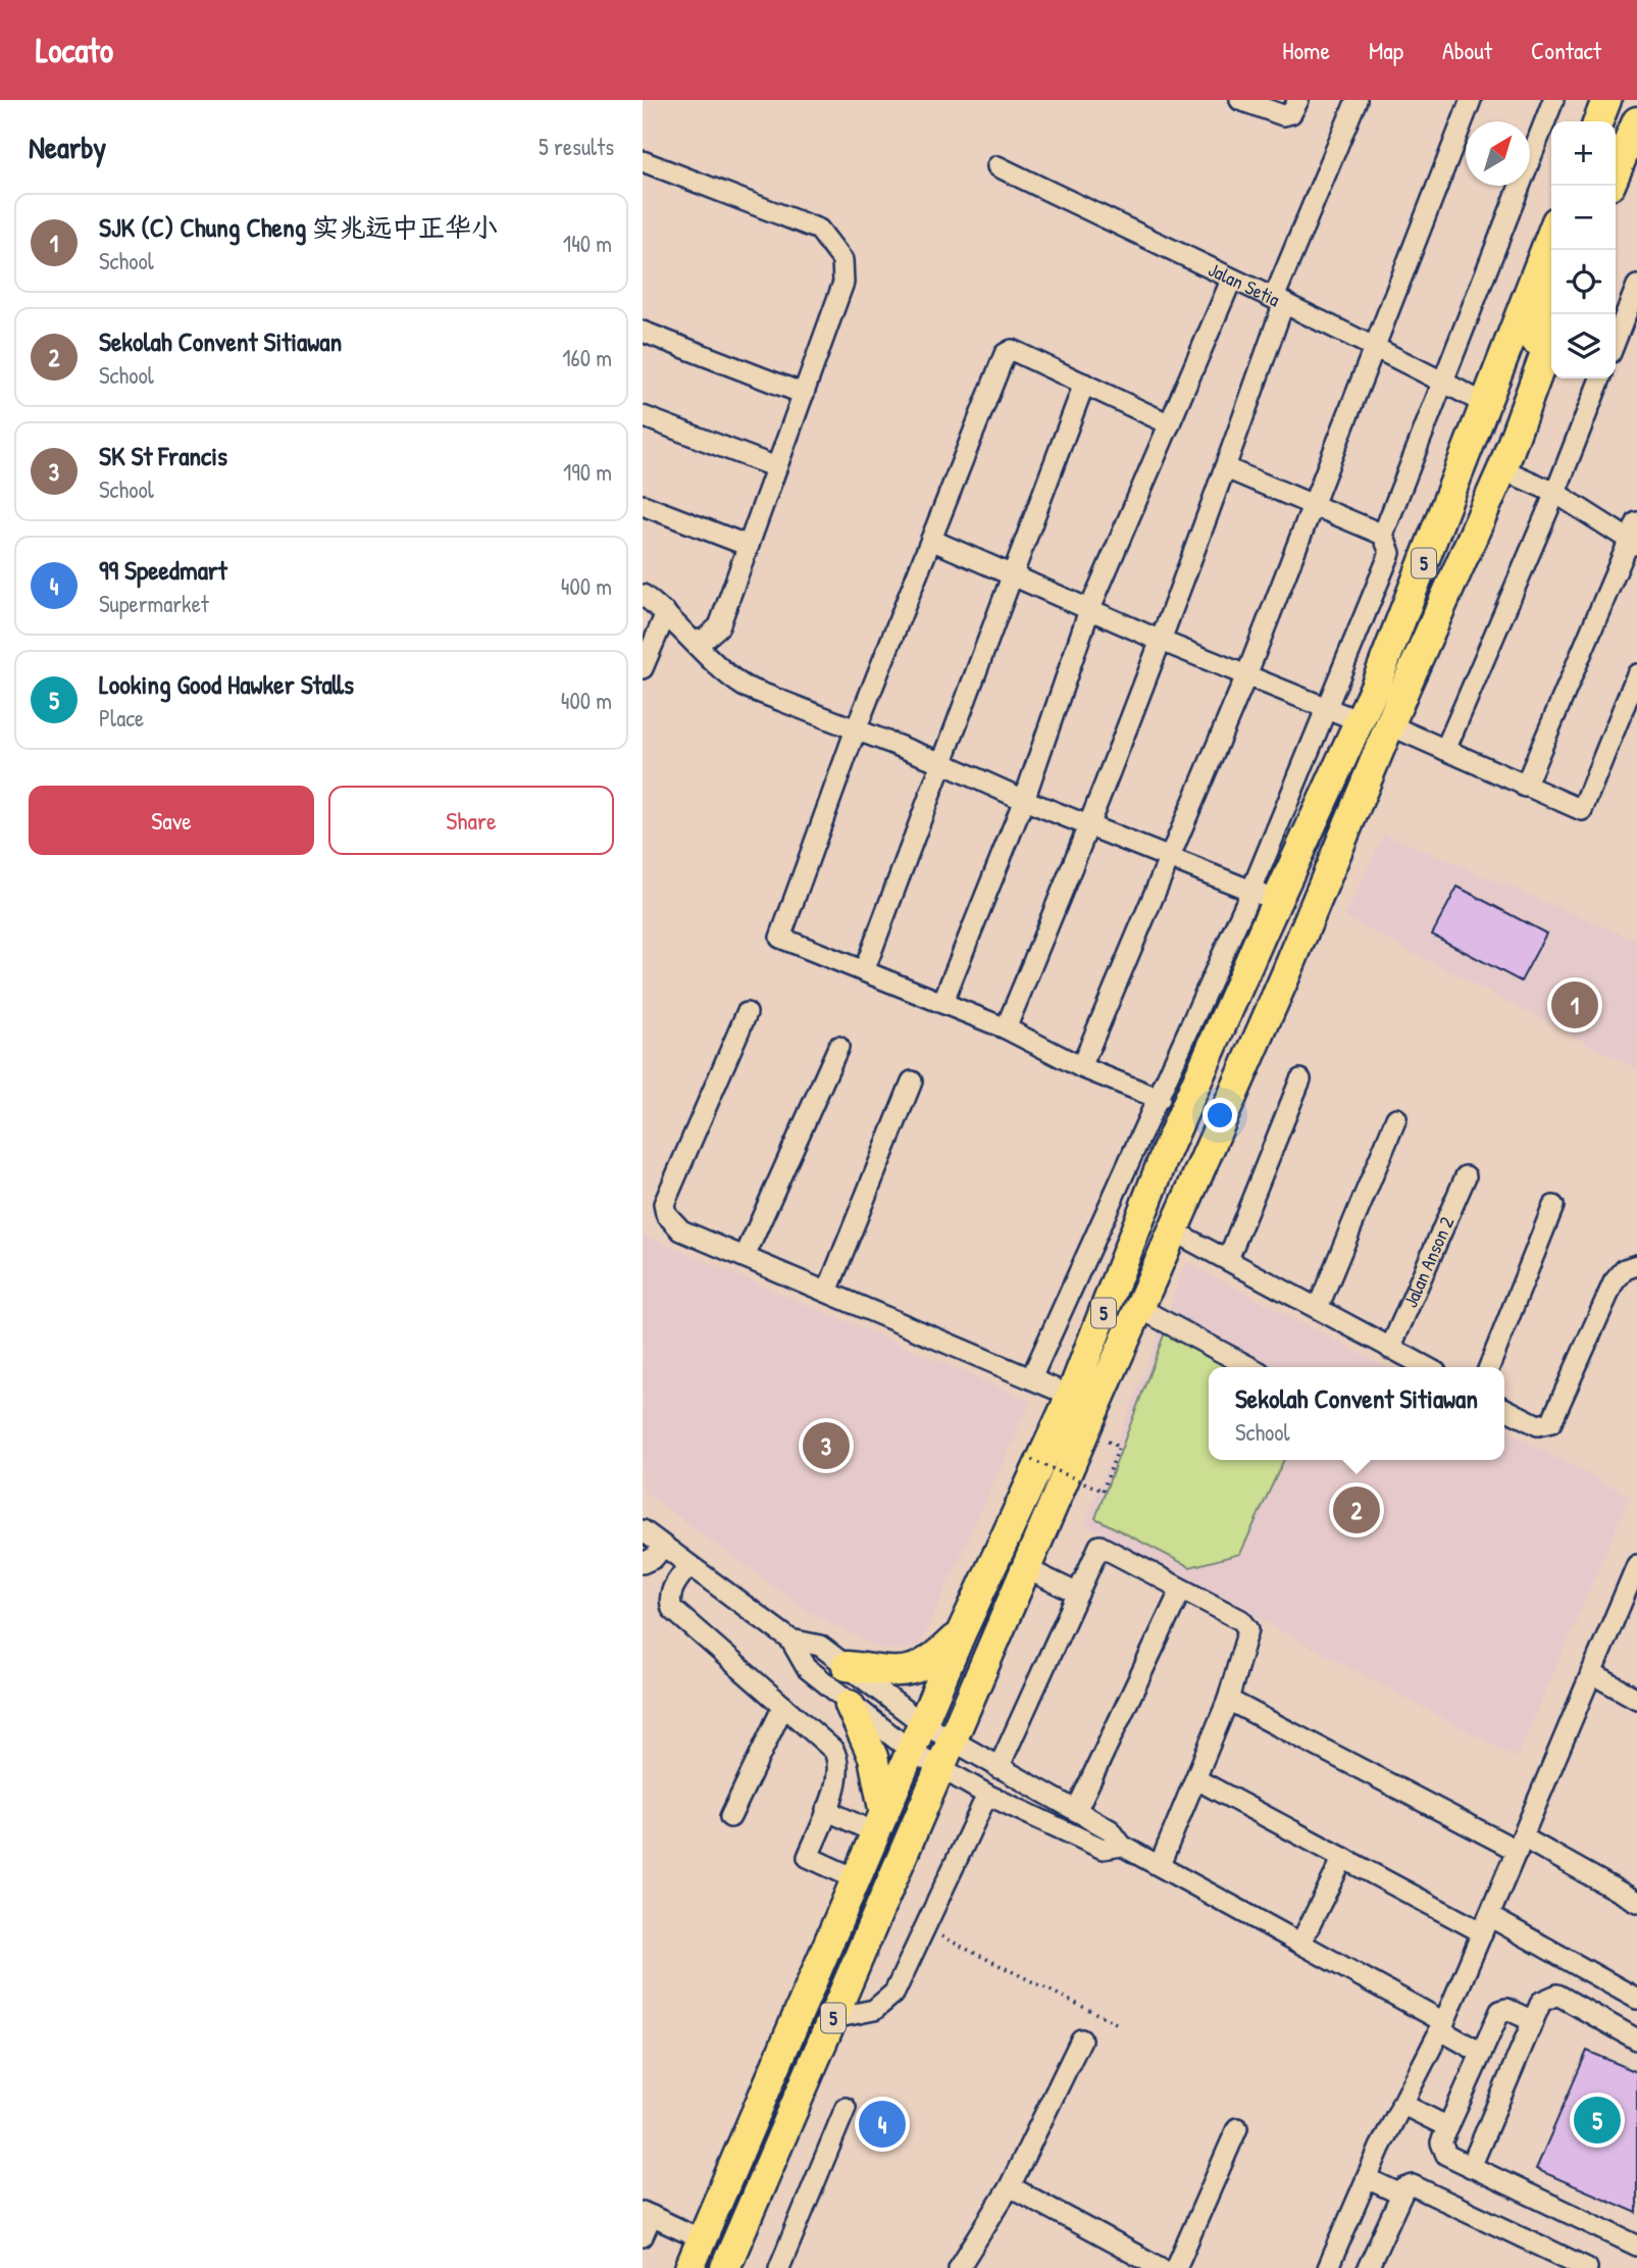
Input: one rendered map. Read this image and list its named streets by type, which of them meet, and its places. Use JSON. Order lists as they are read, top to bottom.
{
  "streets": {
    "highway": ["5"],
    "street": ["Jalan Setia", "Jalan Anson 2"]
  },
  "crossings": [
    ["Jalan Setia", "5"]
  ],
  "north": "top right",
  "page": {
    "header": "Locato",
    "nav": [
      "Home",
      "Map",
      "About",
      "Contact"
    ],
    "heading": ["Nearby", "5 results"],
    "map_buttons": ["+", "−"],
    "list": [
      {
        "mark": "1",
        "name": "SJK (C) Chung Cheng 实兆远中正华小",
        "note": "School",
        "value": "140 m"
      },
      {
        "mark": "2",
        "name": "Sekolah Convent Sitiawan",
        "note": "School",
        "value": "160 m"
      },
      {
        "mark": "3",
        "name": "SK St Francis",
        "note": "School",
        "value": "190 m"
      },
      {
        "mark": "4",
        "name": "99 Speedmart",
        "note": "Supermarket",
        "value": "400 m"
      },
      {
        "mark": "5",
        "name": "Looking Good Hawker Stalls",
        "note": "Place",
        "value": "400 m"
      }
    ],
    "buttons": ["Save", "Share"],
    "pins": [
      "1",
      "3",
      "2",
      "5",
      "4"
    ],
    "popup": ["Sekolah Convent Sitiawan", "School"]
  }
}
